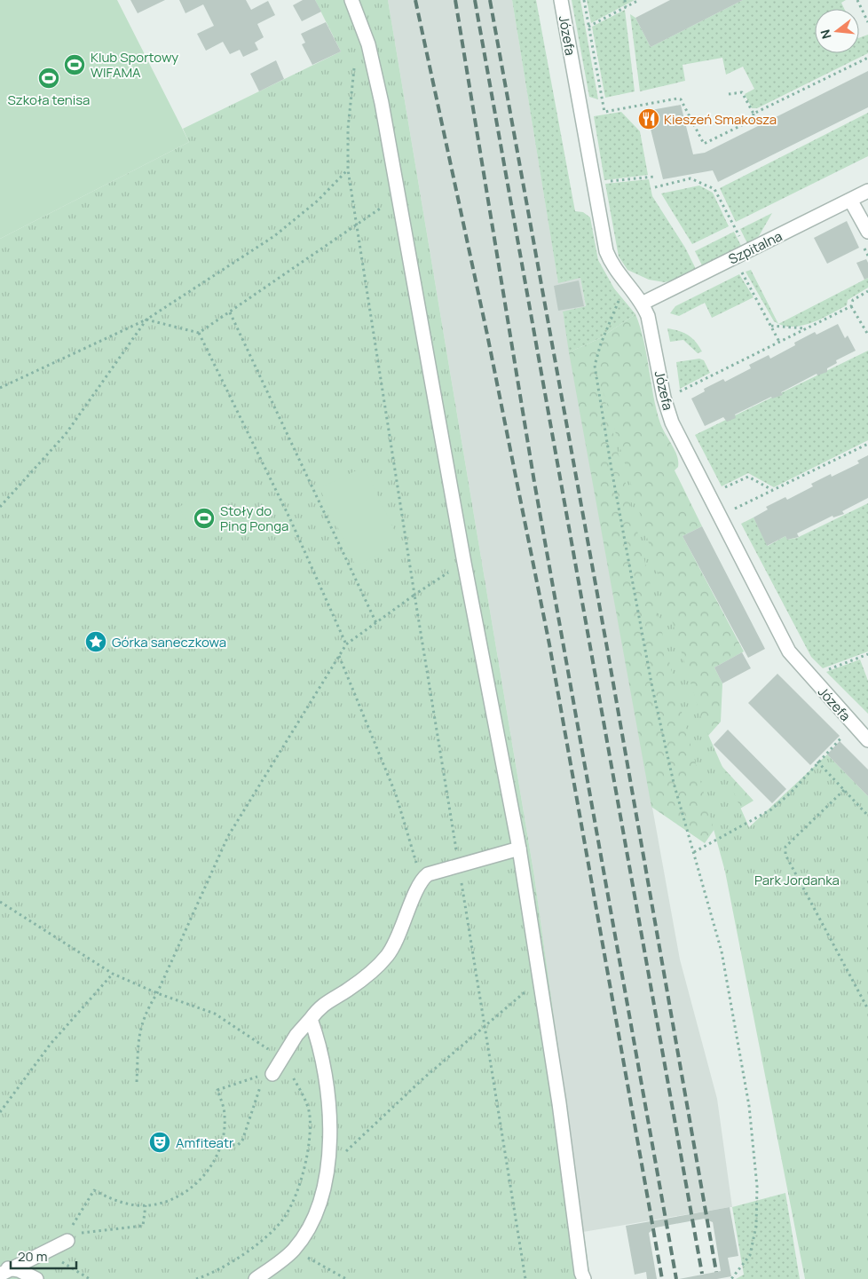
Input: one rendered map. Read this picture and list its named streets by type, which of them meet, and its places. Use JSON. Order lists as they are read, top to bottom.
{
  "streets": {
    "street": ["Józefa", "Szpitalna"]
  },
  "crossings": [
    ["Józefa", "Szpitalna"]
  ],
  "parks": ["Park Jordanka"],
  "places": {
    "sports": ["Klub Sportowy WIFAMA", "Szkoła tenisa", "Stoły do Ping Ponga"],
    "restaurant": ["Kieszeń Smakosza"],
    "place": ["Górka saneczkowa"],
    "theatre": ["Amfiteatr"]
  },
  "scale_bar": "20 m",
  "north": "left"
}
